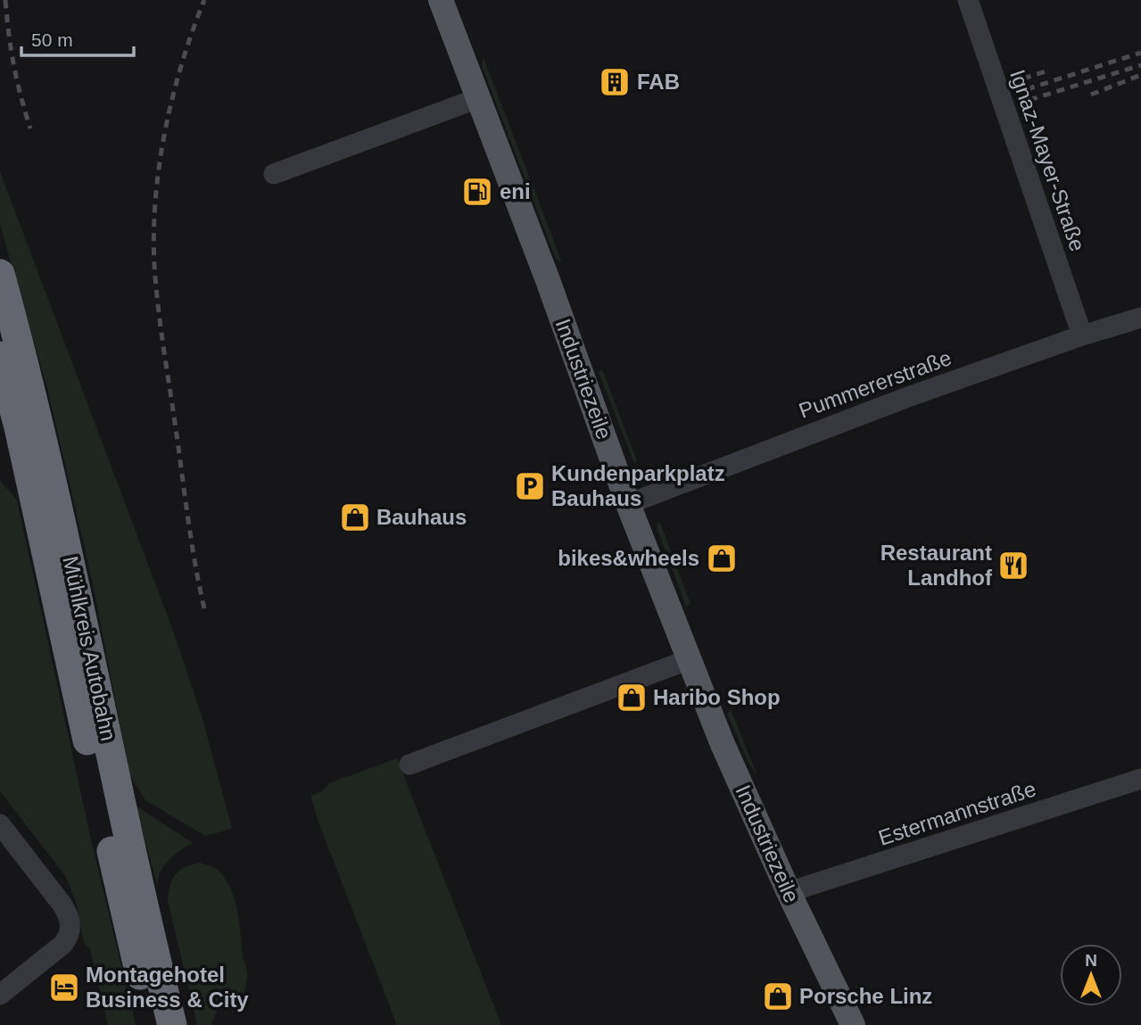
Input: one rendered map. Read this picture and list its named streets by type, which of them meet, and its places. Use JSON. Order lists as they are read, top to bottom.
{
  "streets": {
    "highway": ["Mühlkreis Autobahn"],
    "main road": ["Industriezeile"],
    "street": ["Ignaz-Mayer-Straße", "Pummererstraße", "Estermannstraße"]
  },
  "crossings": [
    ["Ignaz-Mayer-Straße", "Pummererstraße"],
    ["Industriezeile", "Pummererstraße"],
    ["Industriezeile", "Estermannstraße"]
  ],
  "places": {
    "building": ["FAB"],
    "fuel station": ["eni"],
    "parking": ["Kundenparkplatz Bauhaus"],
    "shop": [
      "Bauhaus",
      "bikes&wheels",
      "Haribo Shop",
      "Porsche Linz"
    ],
    "restaurant": ["Restaurant Landhof"],
    "hotel": ["Montagehotel Business & City"]
  },
  "scale_bar": "50 m",
  "north": "top"
}
